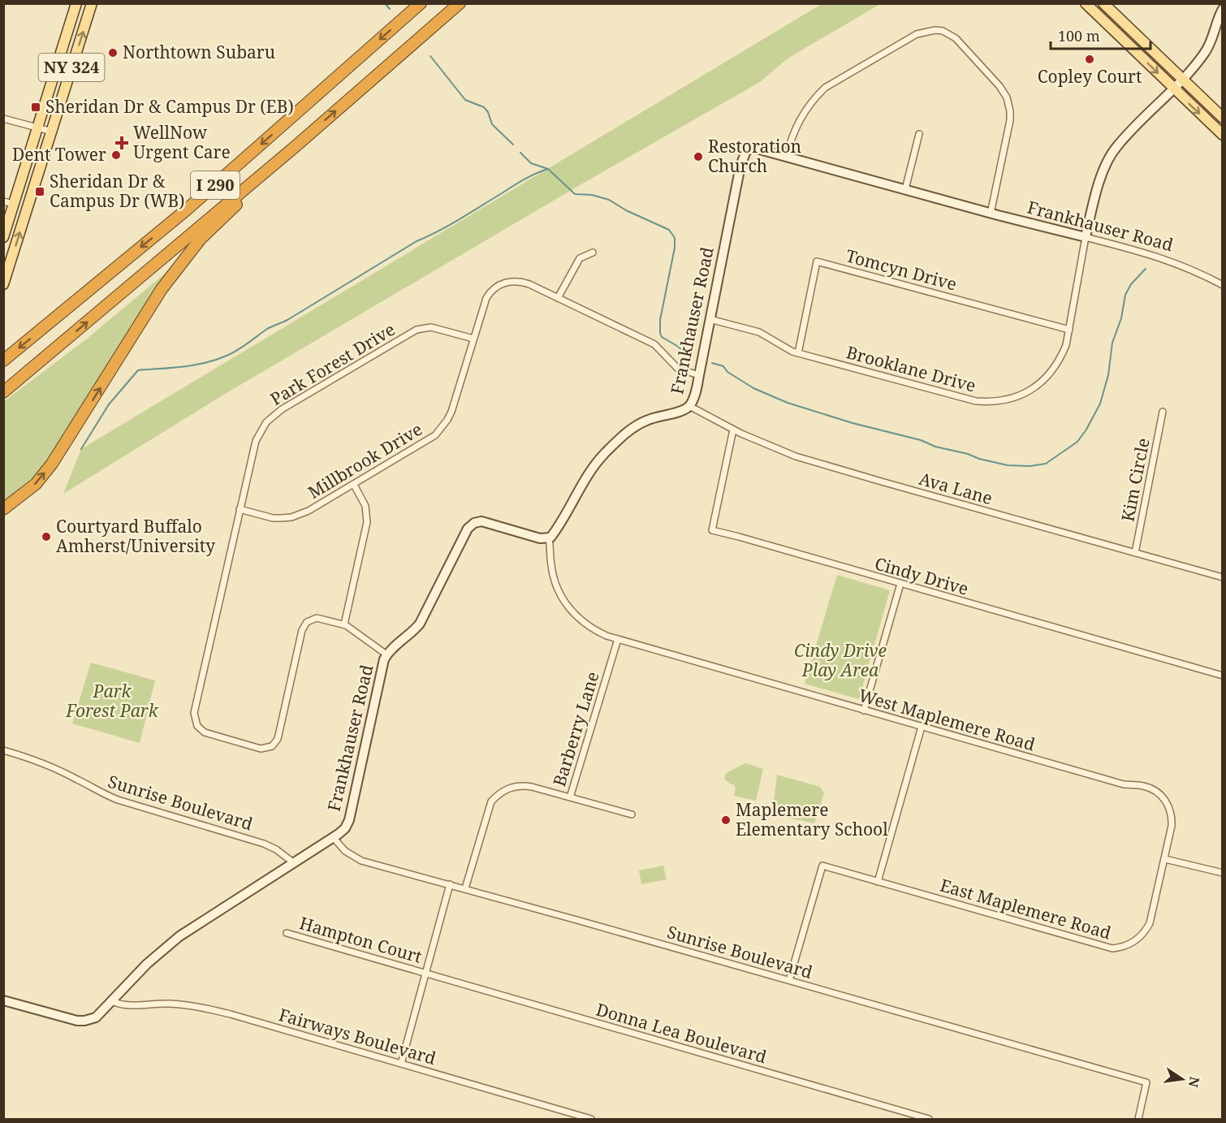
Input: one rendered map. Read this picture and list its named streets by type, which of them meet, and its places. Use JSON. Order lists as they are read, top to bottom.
{
  "streets": {
    "highway": ["I 290"],
    "main road": ["NY 324"],
    "street": [
      "Frankhauser Road",
      "Tomcyn Drive",
      "Park Forest Drive",
      "Brooklane Drive",
      "Millbrook Drive",
      "Kim Circle",
      "Ava Lane",
      "Cindy Drive",
      "West Maplemere Road",
      "Barberry Lane",
      "Sunrise Boulevard",
      "East Maplemere Road",
      "Hampton Court",
      "Donna Lea Boulevard",
      "Fairways Boulevard"
    ]
  },
  "crossings": [
    ["Frankhauser Road", "Park Forest Drive"],
    ["Frankhauser Road", "Brooklane Drive"],
    ["Frankhauser Road", "Millbrook Drive"],
    ["Frankhauser Road", "Ava Lane"],
    ["Frankhauser Road", "West Maplemere Road"],
    ["Frankhauser Road", "Sunrise Boulevard"],
    ["Frankhauser Road", "Fairways Boulevard"],
    ["Tomcyn Drive", "Brooklane Drive"],
    ["Park Forest Drive", "Millbrook Drive"],
    ["Kim Circle", "Ava Lane"],
    ["Ava Lane", "Cindy Drive"],
    ["West Maplemere Road", "Barberry Lane"],
    ["West Maplemere Road", "East Maplemere Road"],
    ["Barberry Lane", "Sunrise Boulevard"],
    ["Sunrise Boulevard", "East Maplemere Road"],
    ["Hampton Court", "Donna Lea Boulevard"]
  ],
  "parks": ["Cindy Drive Play Area", "Park Forest Park"],
  "places": {
    "other": [
      "Northtown Subaru",
      "Copley Court",
      "Dent Tower",
      "Restoration Church",
      "Courtyard Buffalo Amherst/University",
      "Maplemere Elementary School"
    ],
    "transit": ["Sheridan Dr & Campus Dr (EB)", "Sheridan Dr & Campus Dr (WB)"],
    "health": ["WellNow Urgent Care"]
  },
  "scale_bar": "100 m",
  "north": "right"
}
